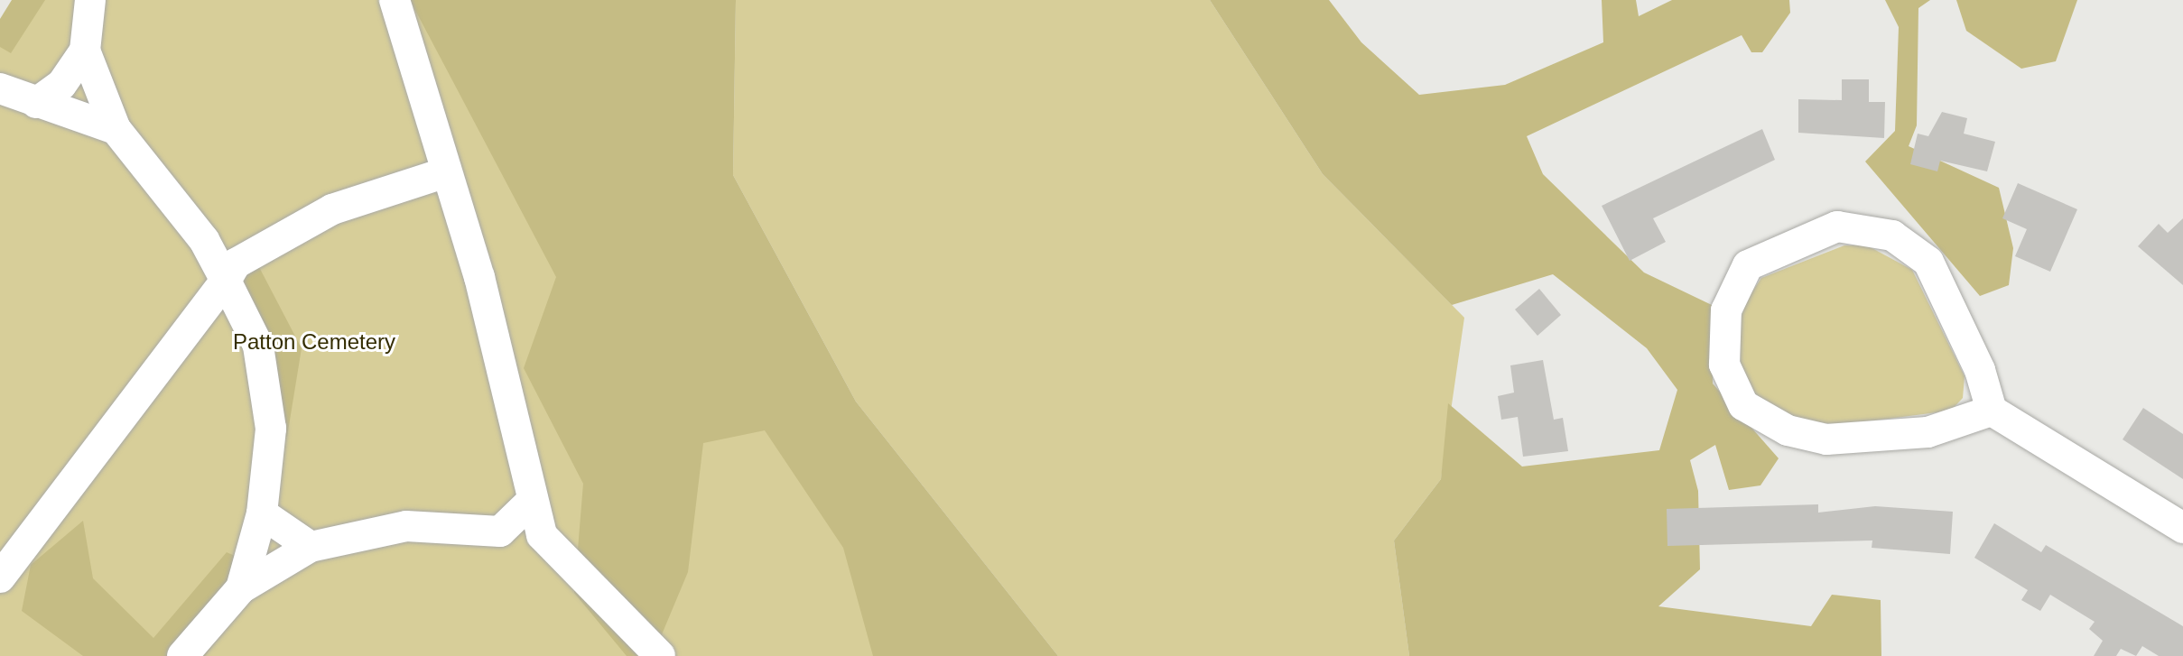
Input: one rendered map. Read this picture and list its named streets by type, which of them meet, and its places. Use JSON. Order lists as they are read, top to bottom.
{
  "parks": ["Patton Cemetery"]
}
